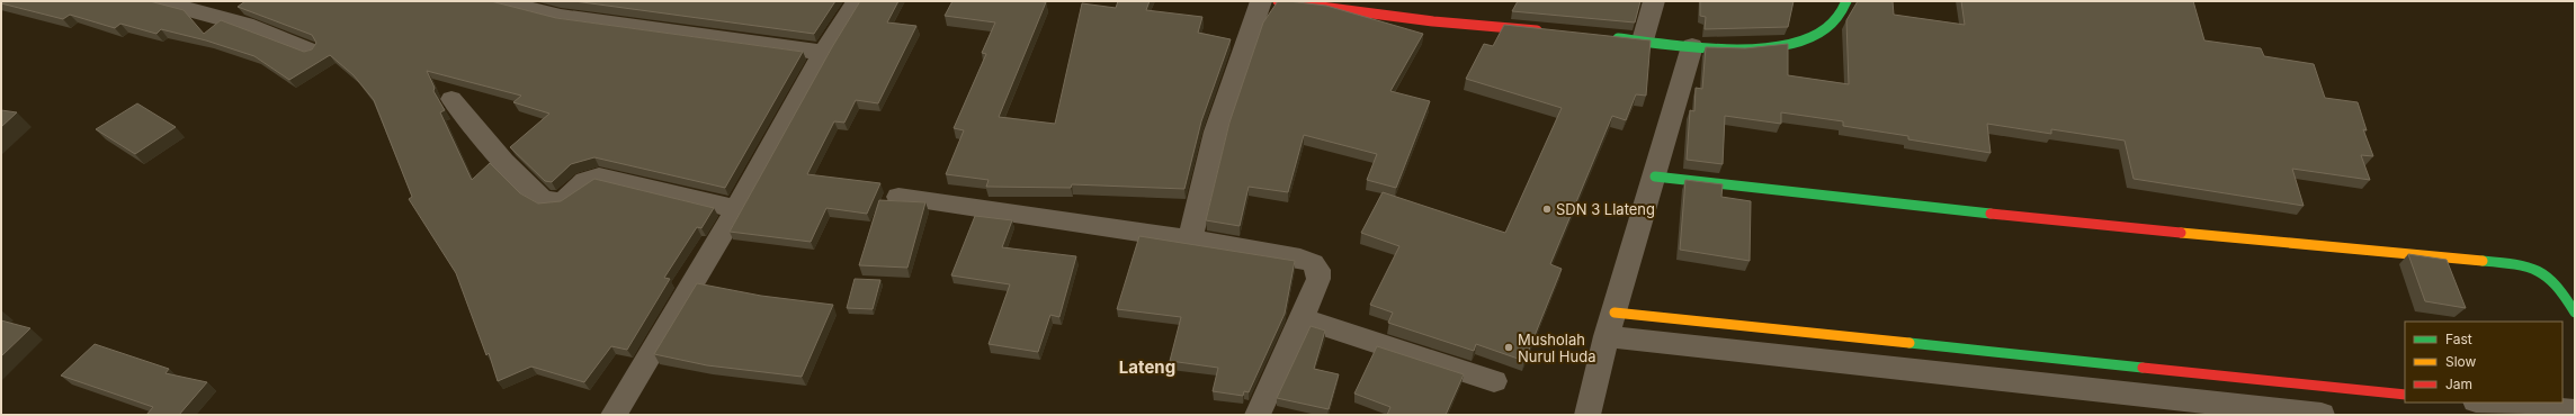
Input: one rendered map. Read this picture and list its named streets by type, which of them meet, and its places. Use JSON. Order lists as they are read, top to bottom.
{
  "districts": ["Lateng"],
  "places": ["SDN 3 Llateng", "Musholah Nurul Huda"],
  "legend": ["Fast", "Slow", "Jam"]
}
